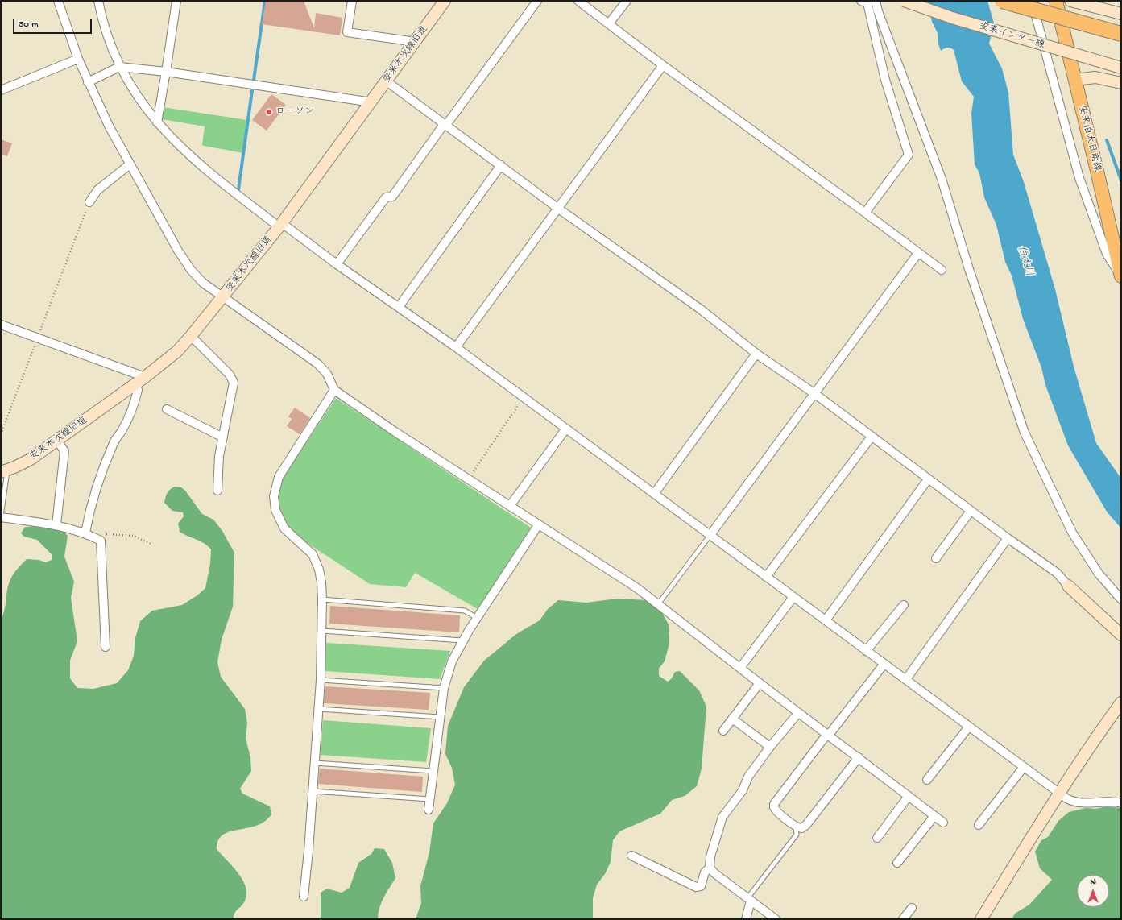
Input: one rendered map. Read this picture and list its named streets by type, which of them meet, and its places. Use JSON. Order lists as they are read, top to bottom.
{
  "streets": {
    "main road": ["安来伯太日南線"],
    "street": ["安来インター線", "安来木次線旧道"]
  },
  "water": ["伯太川"],
  "places": ["ローソン"],
  "scale_bar": "50 m",
  "north": "top"
}
